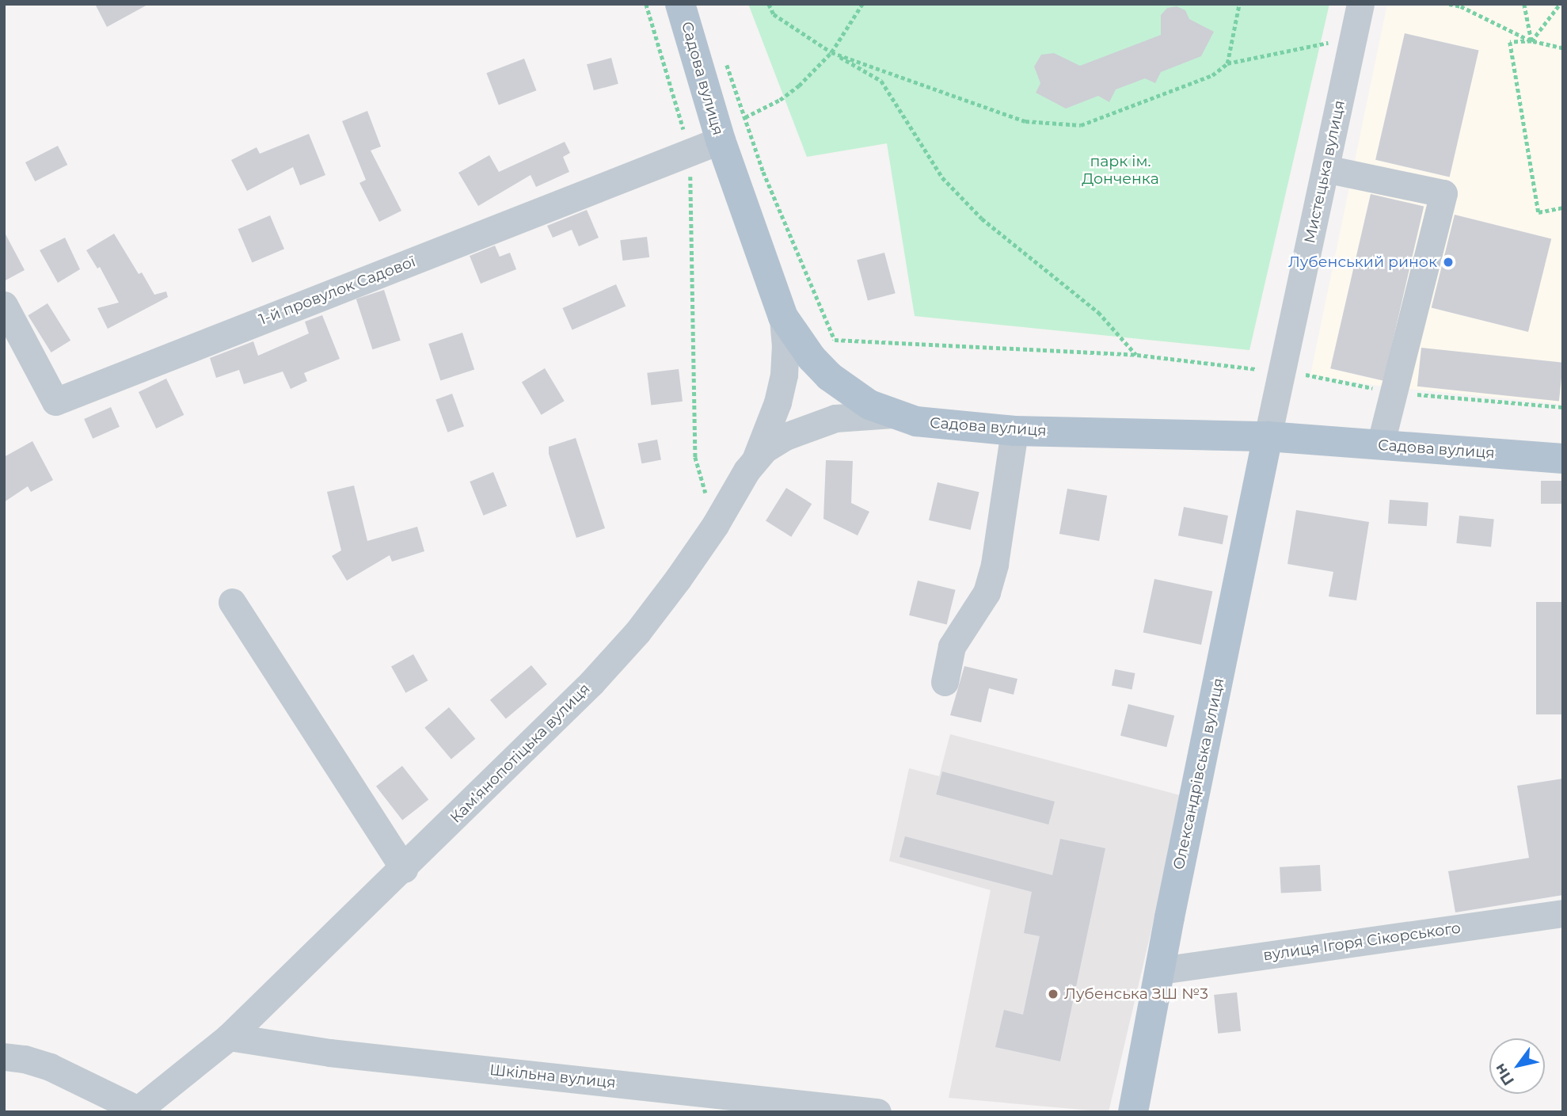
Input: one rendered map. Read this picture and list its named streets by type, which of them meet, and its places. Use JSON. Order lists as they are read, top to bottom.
{
  "streets": {
    "main road": ["Садова вулиця", "Олександрівська вулиця"],
    "street": [
      "Мистецька вулиця",
      "1-й провулок Садової",
      "Камʼянопотіцька вулиця",
      "вулиця Ігоря Сікорського",
      "Шкільна вулиця"
    ]
  },
  "crossings": [
    ["Садова вулиця", "Мистецька вулиця"],
    ["Садова вулиця", "1-й провулок Садової"],
    ["Садова вулиця", "Камʼянопотіцька вулиця"],
    ["Садова вулиця", "Олександрівська вулиця"],
    ["Мистецька вулиця", "Олександрівська вулиця"],
    ["Камʼянопотіцька вулиця", "Шкільна вулиця"],
    ["Олександрівська вулиця", "вулиця Ігоря Сікорського"]
  ],
  "parks": ["парк ім. Донченка"],
  "places": ["Лубенський ринок", "Лубенська ЗШ №3"],
  "north": "bottom left"
}
